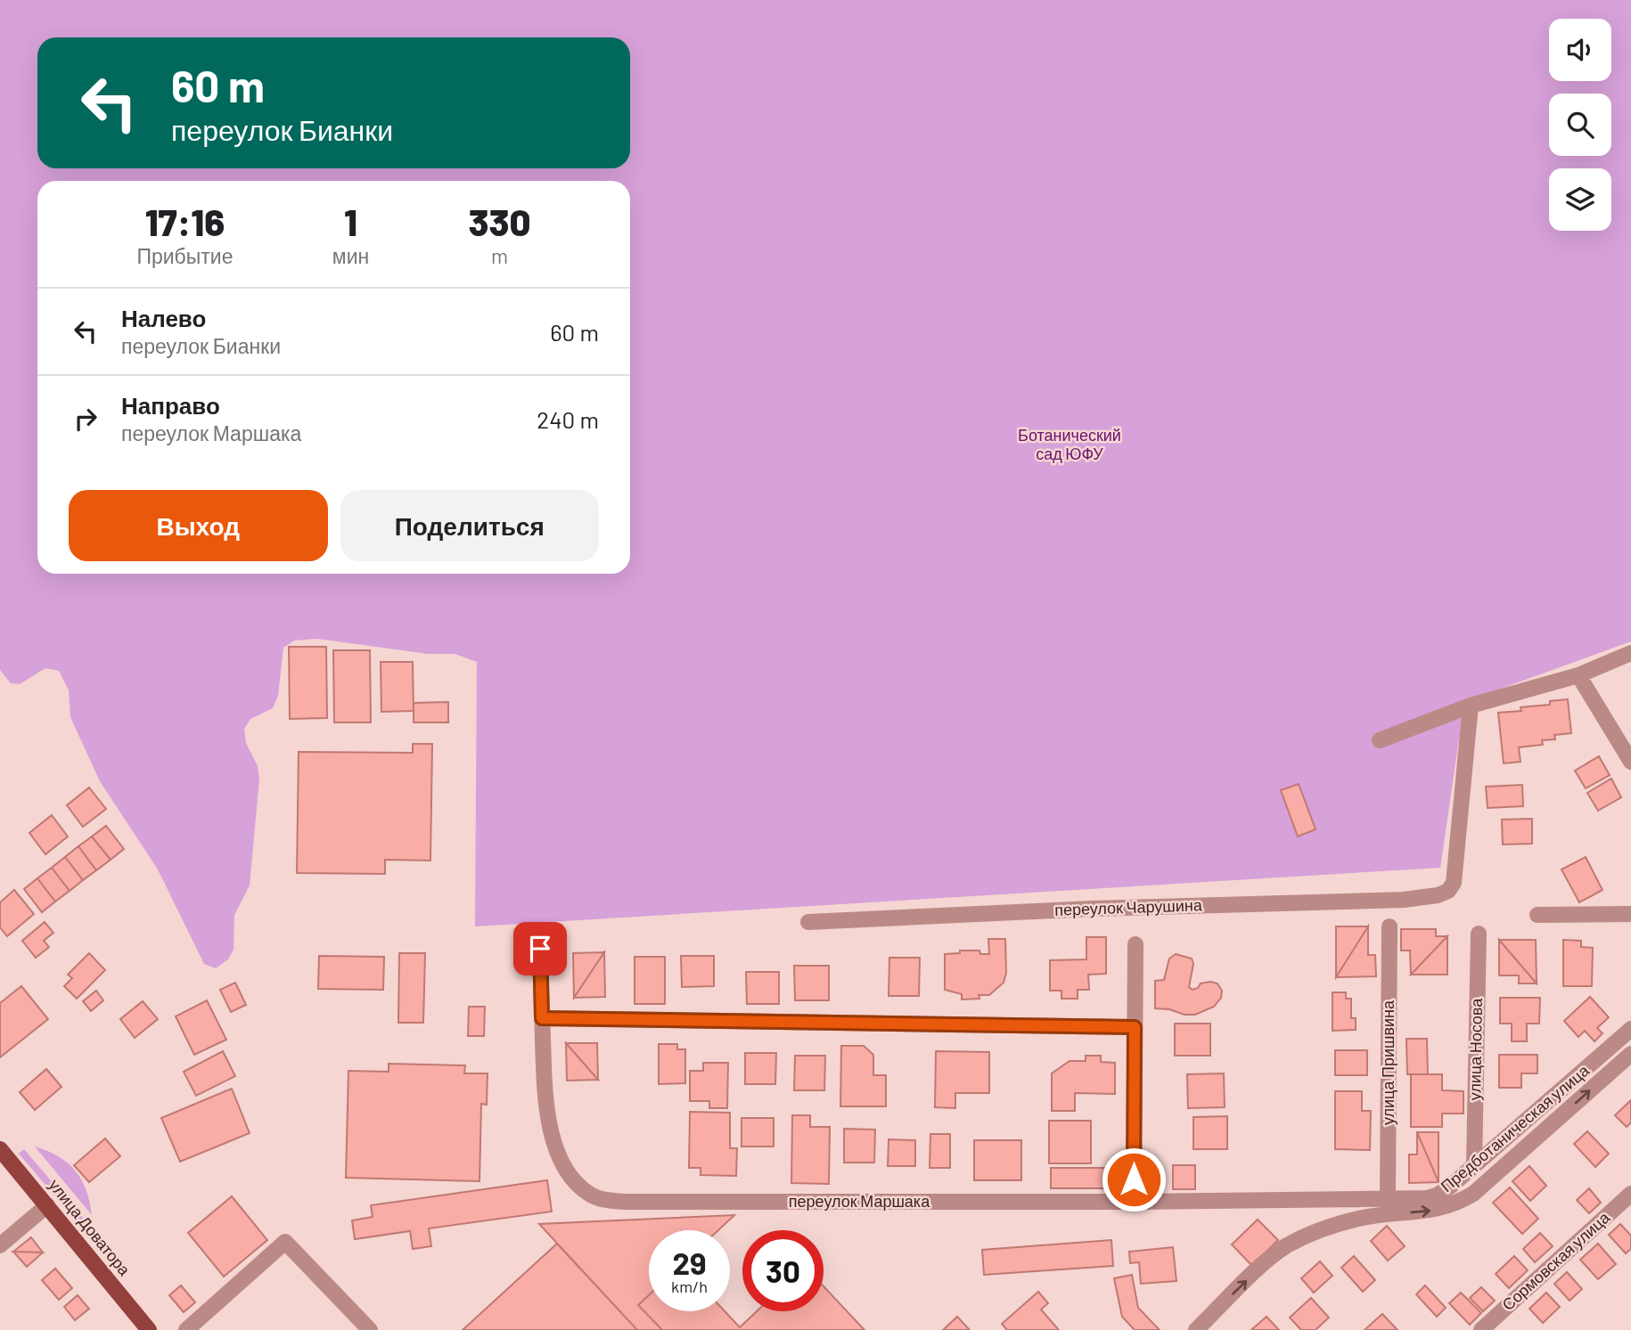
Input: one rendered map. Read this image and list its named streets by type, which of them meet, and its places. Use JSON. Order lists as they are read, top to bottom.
{
  "streets": {
    "main road": ["улица Доватора"],
    "street": [
      "переулок Чарушина",
      "улица Носова",
      "улица Пришвина",
      "Предботаническая улица",
      "переулок Маршака",
      "Сормовская улица"
    ]
  },
  "crossings": [
    ["улица Носова", "Предботаническая улица"],
    ["улица Пришвина", "Предботаническая улица"],
    ["улица Пришвина", "переулок Маршака"],
    ["Предботаническая улица", "переулок Маршака"]
  ],
  "parks": ["Ботанический сад ЮФУ"],
  "page": {
    "turn": ["60 m", "переулок Бианки"],
    "eta": [
      "17:16",
      "Прибытие",
      "1",
      "мин",
      "330",
      "m"
    ],
    "list": [
      {
        "name": "Налево",
        "note": "переулок Бианки",
        "value": "60 m"
      },
      {
        "name": "Направо",
        "note": "переулок Маршака",
        "value": "240 m"
      }
    ],
    "buttons": ["Выход", "Поделиться"],
    "speed": "29 km/h",
    "limit": "30"
  }
}
